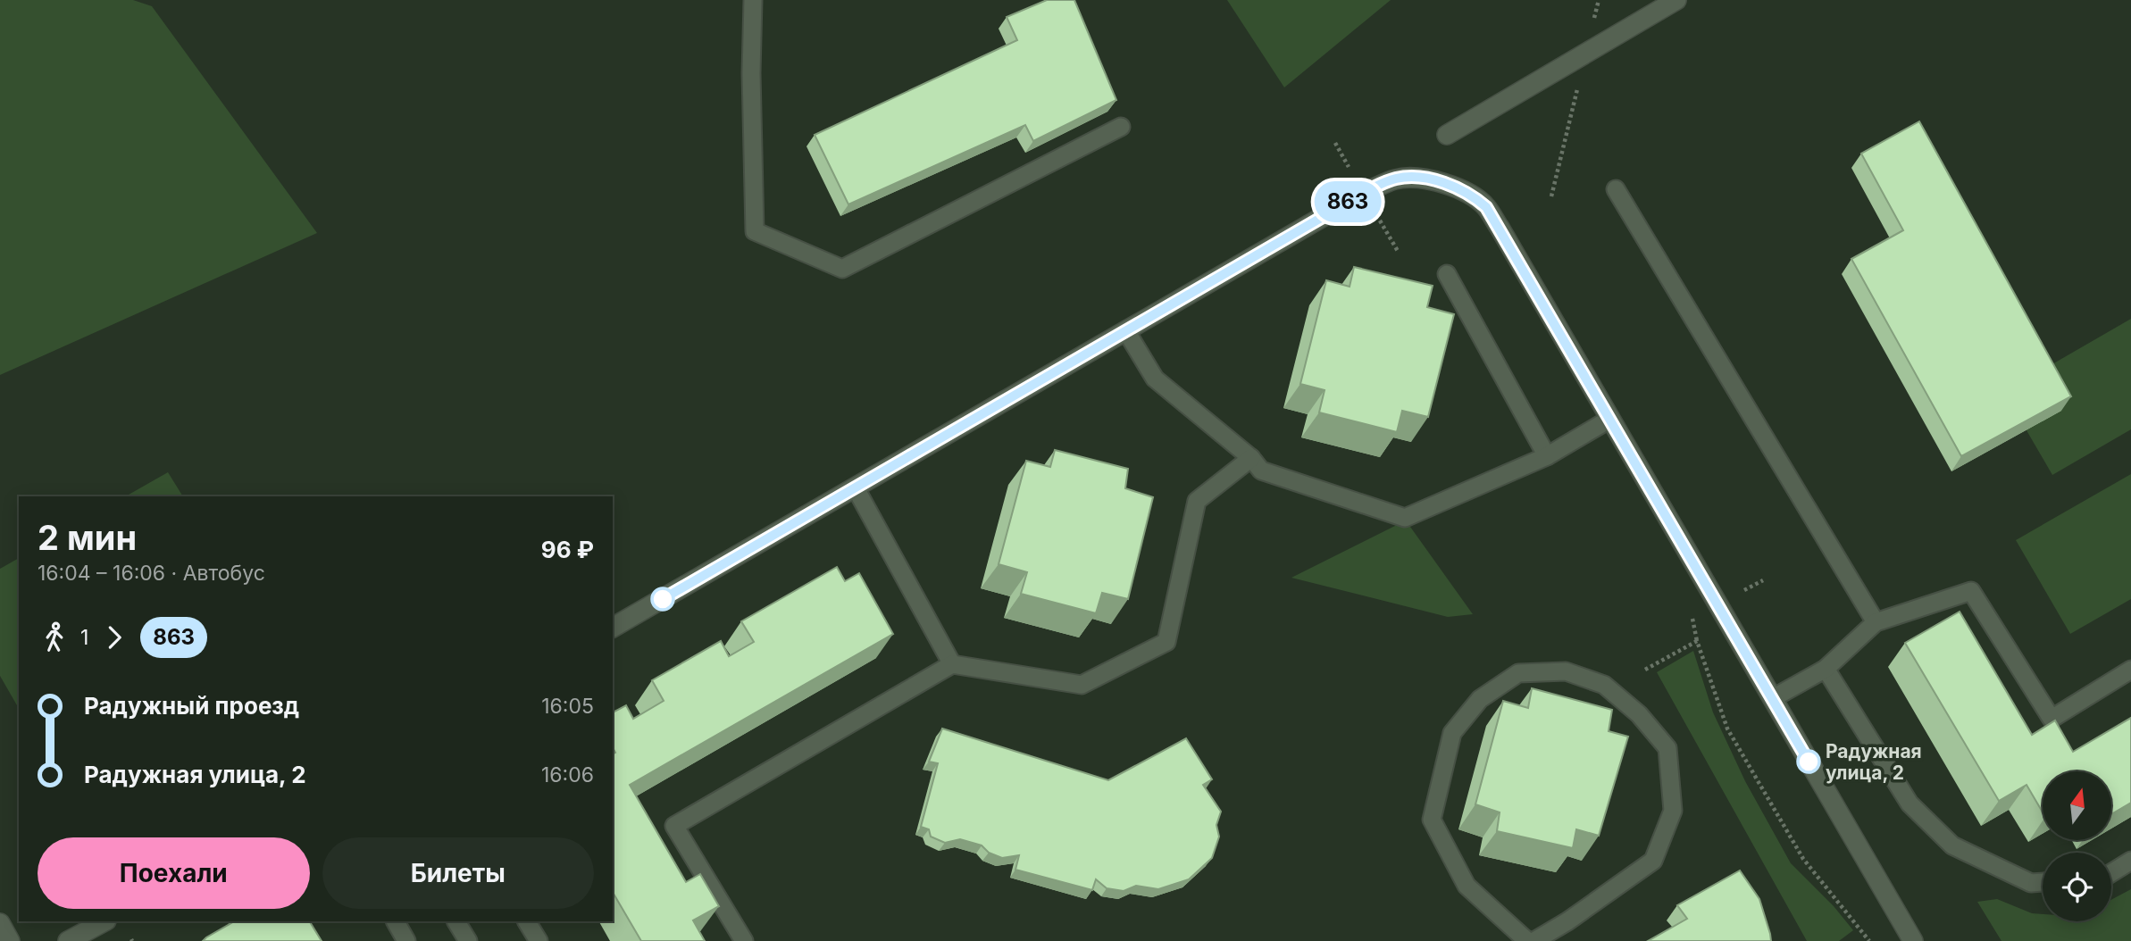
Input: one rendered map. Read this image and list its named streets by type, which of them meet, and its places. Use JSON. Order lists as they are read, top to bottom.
{
  "places": ["Радужная улица, 2"],
  "lines": ["bus line 863"],
  "north": "top",
  "page": {
    "on_map": "863",
    "heading": ["2 мин", "16:04 – 16:06 · Автобус", "96 ₽"],
    "legs": ["1", "863"],
    "list": [
      {
        "name": "Радужный проезд",
        "value": "16:05"
      },
      {
        "name": "Радужная улица, 2",
        "value": "16:06"
      }
    ],
    "buttons": ["Поехали", "Билеты"]
  }
}
